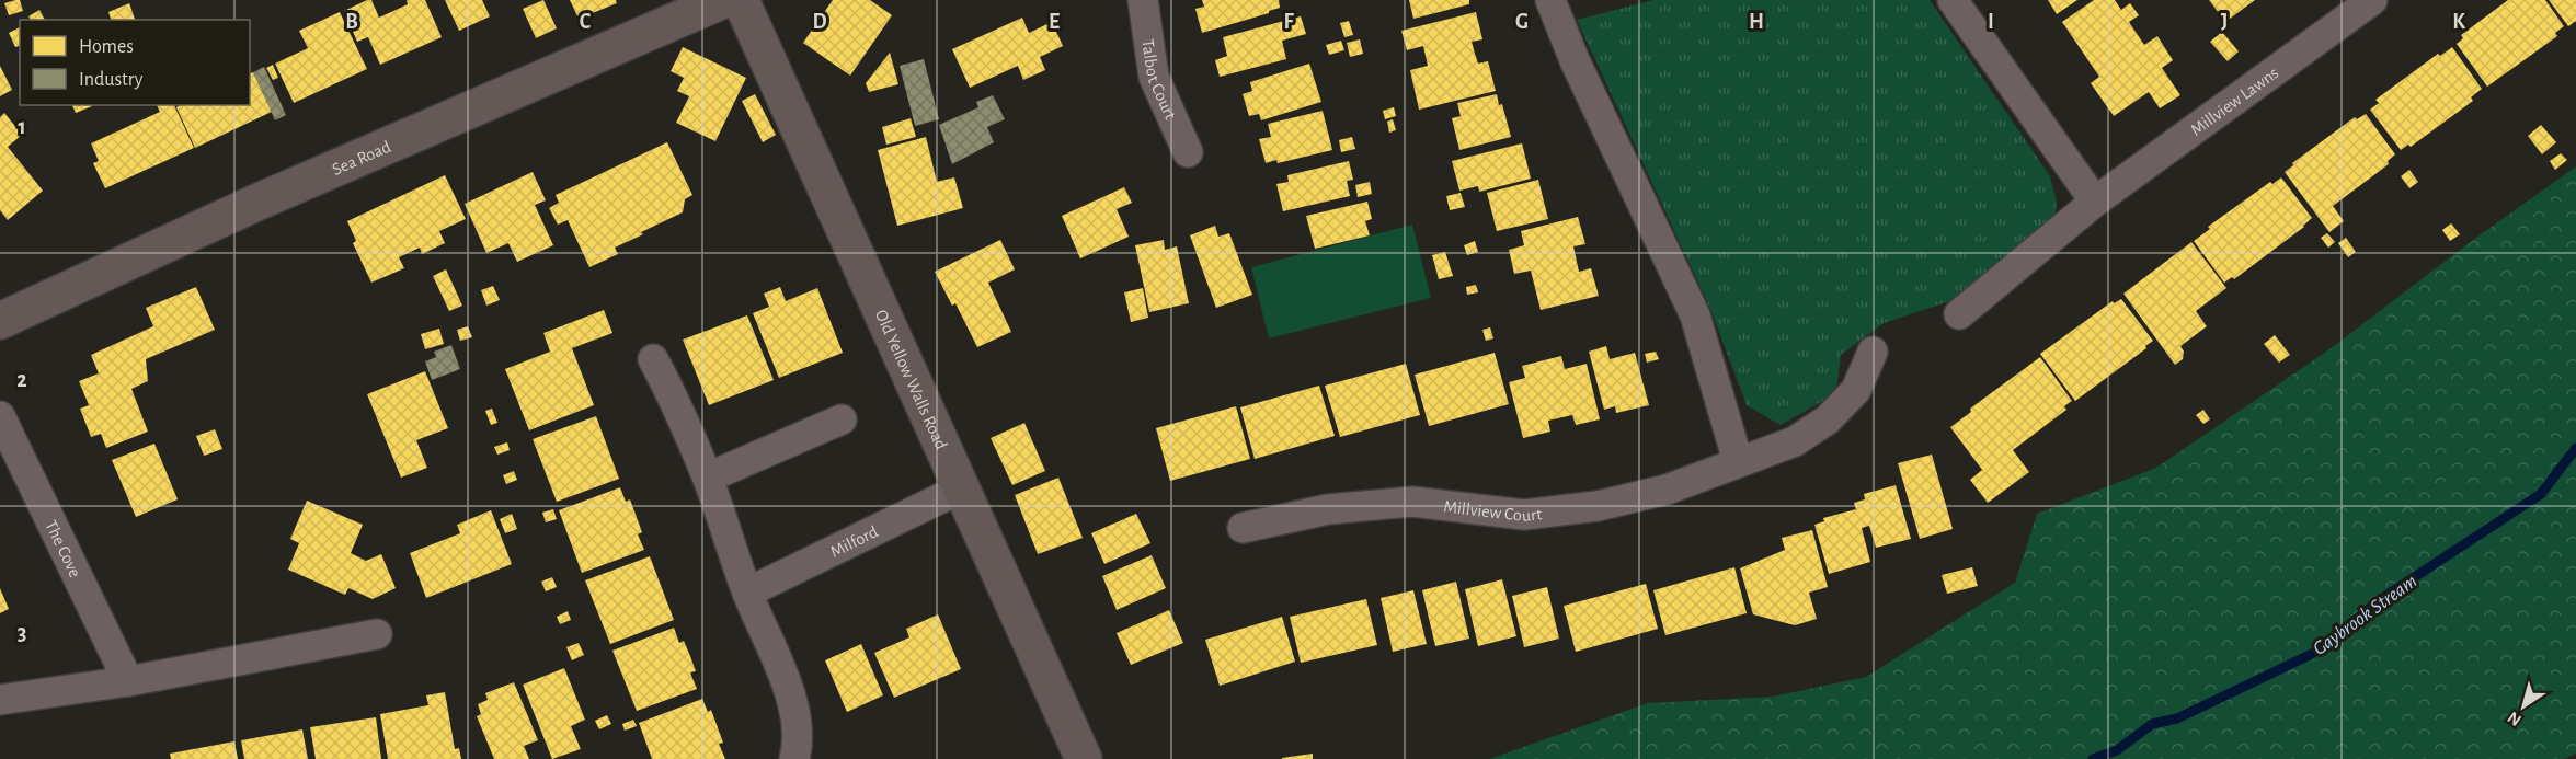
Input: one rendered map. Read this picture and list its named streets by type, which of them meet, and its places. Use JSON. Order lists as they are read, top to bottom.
{
  "streets": {
    "street": [
      "Talbot Court",
      "Millview Lawns",
      "Sea Road",
      "Old Yellow Walls Road",
      "Millview Court",
      "Milford",
      "The Cove"
    ]
  },
  "crossings": [
    ["Old Yellow Walls Road", "Milford"]
  ],
  "water": ["Gaybrook Stream"],
  "legend": ["Homes", "Industry"],
  "north": "bottom left",
  "grid": {
    "columns": [
      "B",
      "C",
      "D",
      "E",
      "F",
      "G",
      "H",
      "I",
      "J",
      "K"
    ],
    "rows": ["1", "2", "3"]
  }
}
